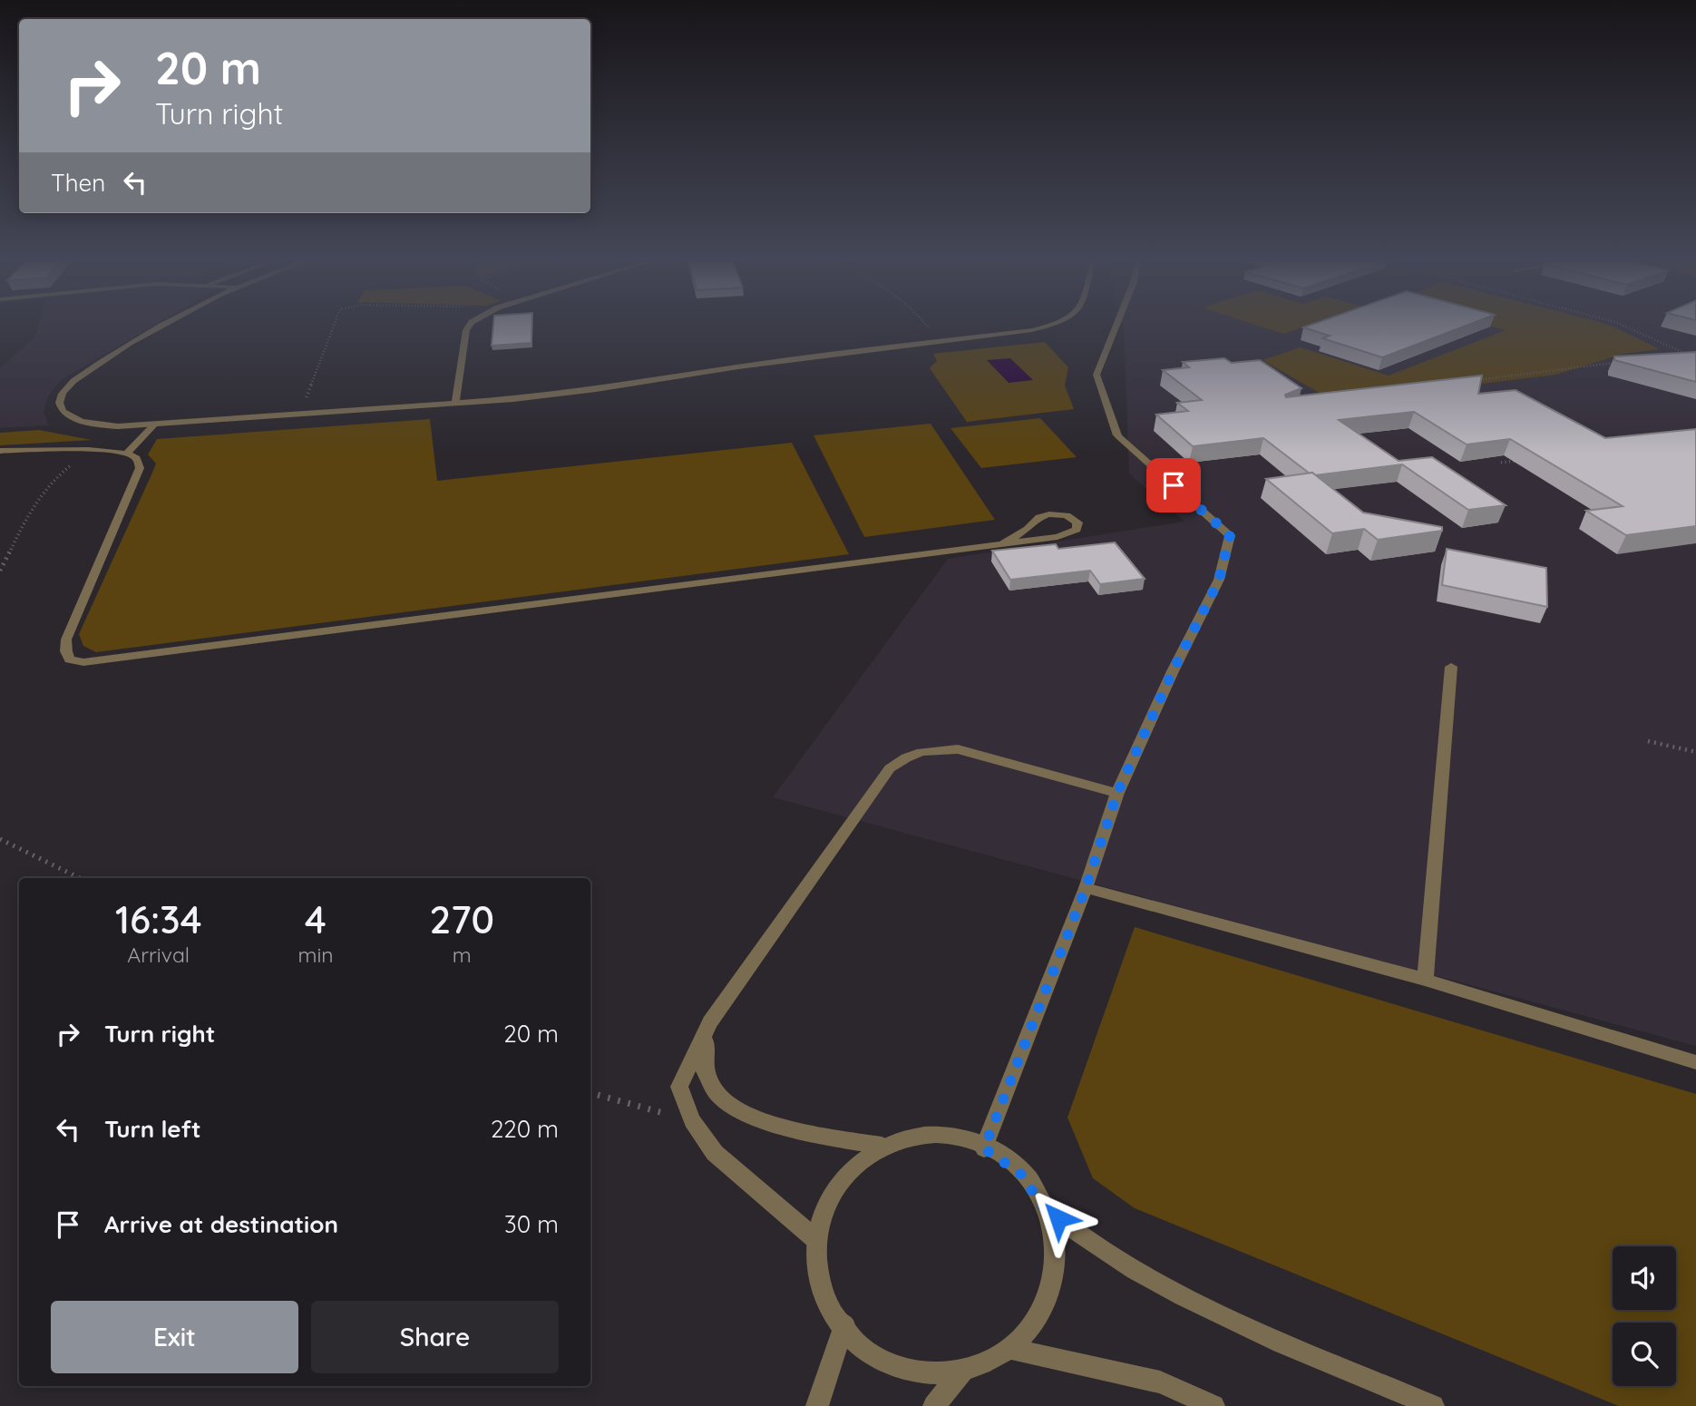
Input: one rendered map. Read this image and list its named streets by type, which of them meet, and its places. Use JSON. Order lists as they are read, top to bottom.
{
  "page": {
    "turn": ["20 m", "Turn right"],
    "then": "Then",
    "eta": [
      "16:34",
      "Arrival",
      "4",
      "min",
      "270",
      "m"
    ],
    "list": [
      {
        "name": "Turn right",
        "value": "20 m"
      },
      {
        "name": "Turn left",
        "value": "220 m"
      },
      {
        "name": "Arrive at destination",
        "value": "30 m"
      }
    ],
    "buttons": ["Exit", "Share"]
  }
}
